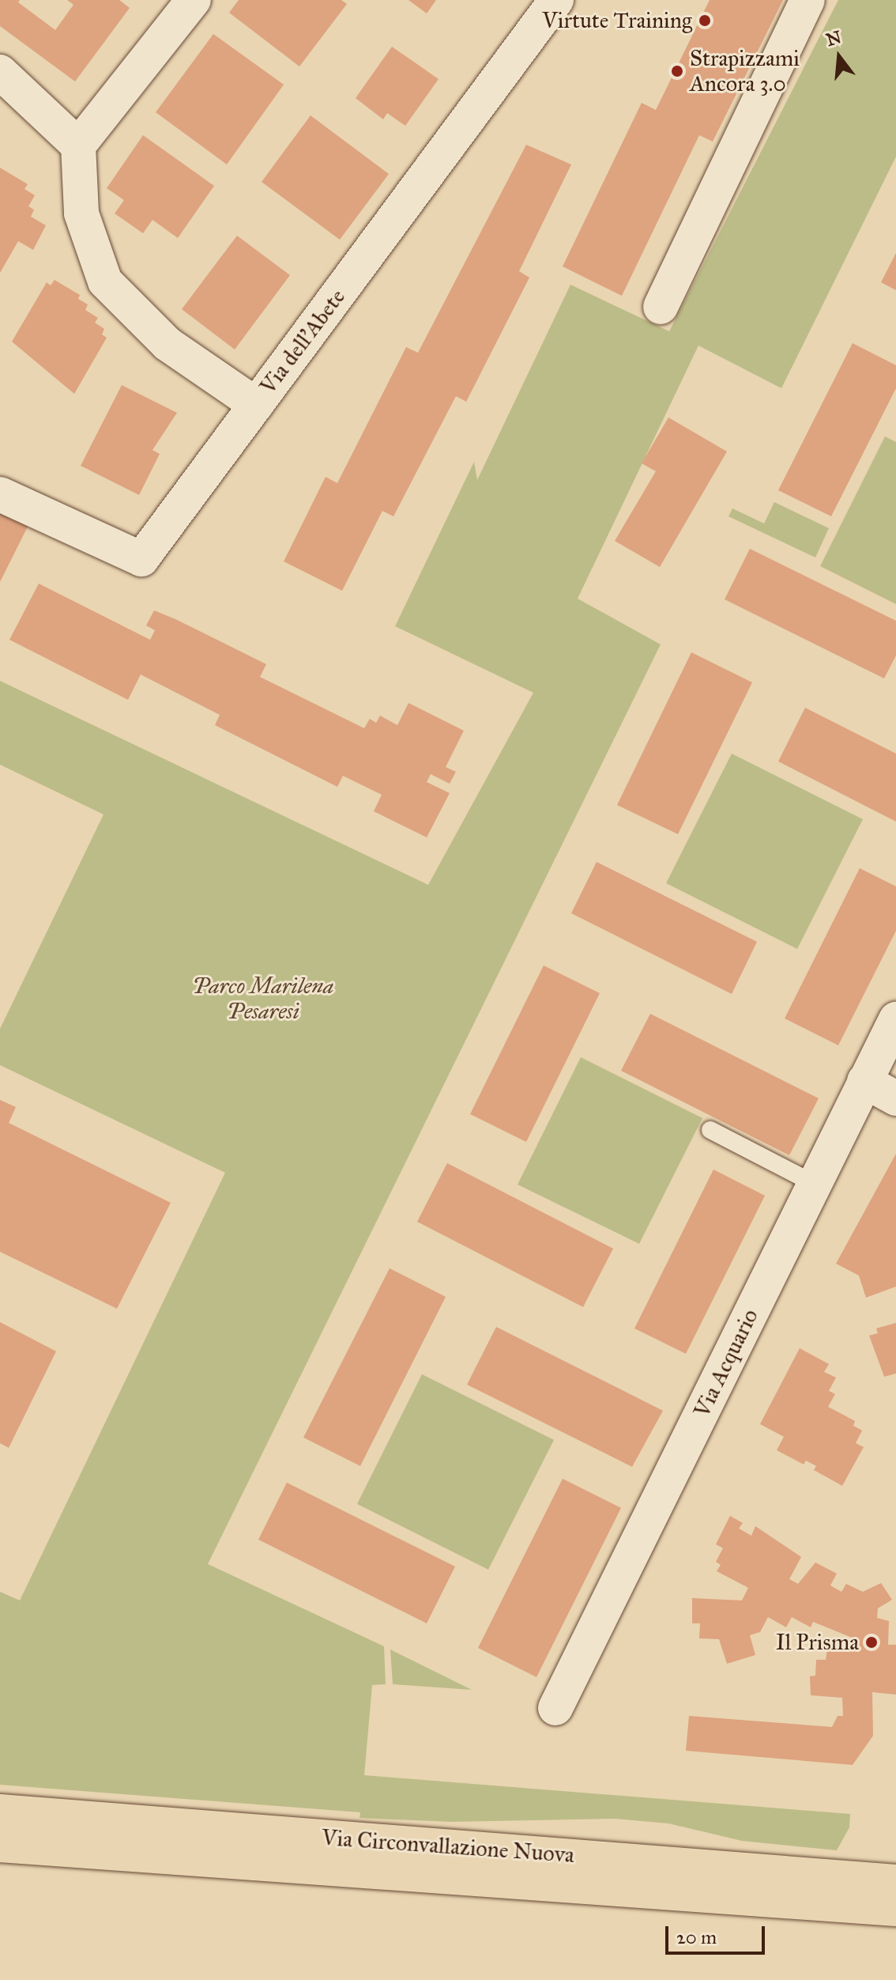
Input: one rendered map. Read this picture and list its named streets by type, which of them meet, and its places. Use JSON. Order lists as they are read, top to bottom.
{
  "streets": {
    "main road": ["Via Circonvallazione Nuova"],
    "street": ["Via dell'Abete", "Via Acquario"]
  },
  "parks": ["Parco Marilena Pesaresi"],
  "places": ["Virtute Training", "Strapizzami Ancora 3.0", "Il Prisma"],
  "scale_bar": "20 m",
  "north": "top"
}
